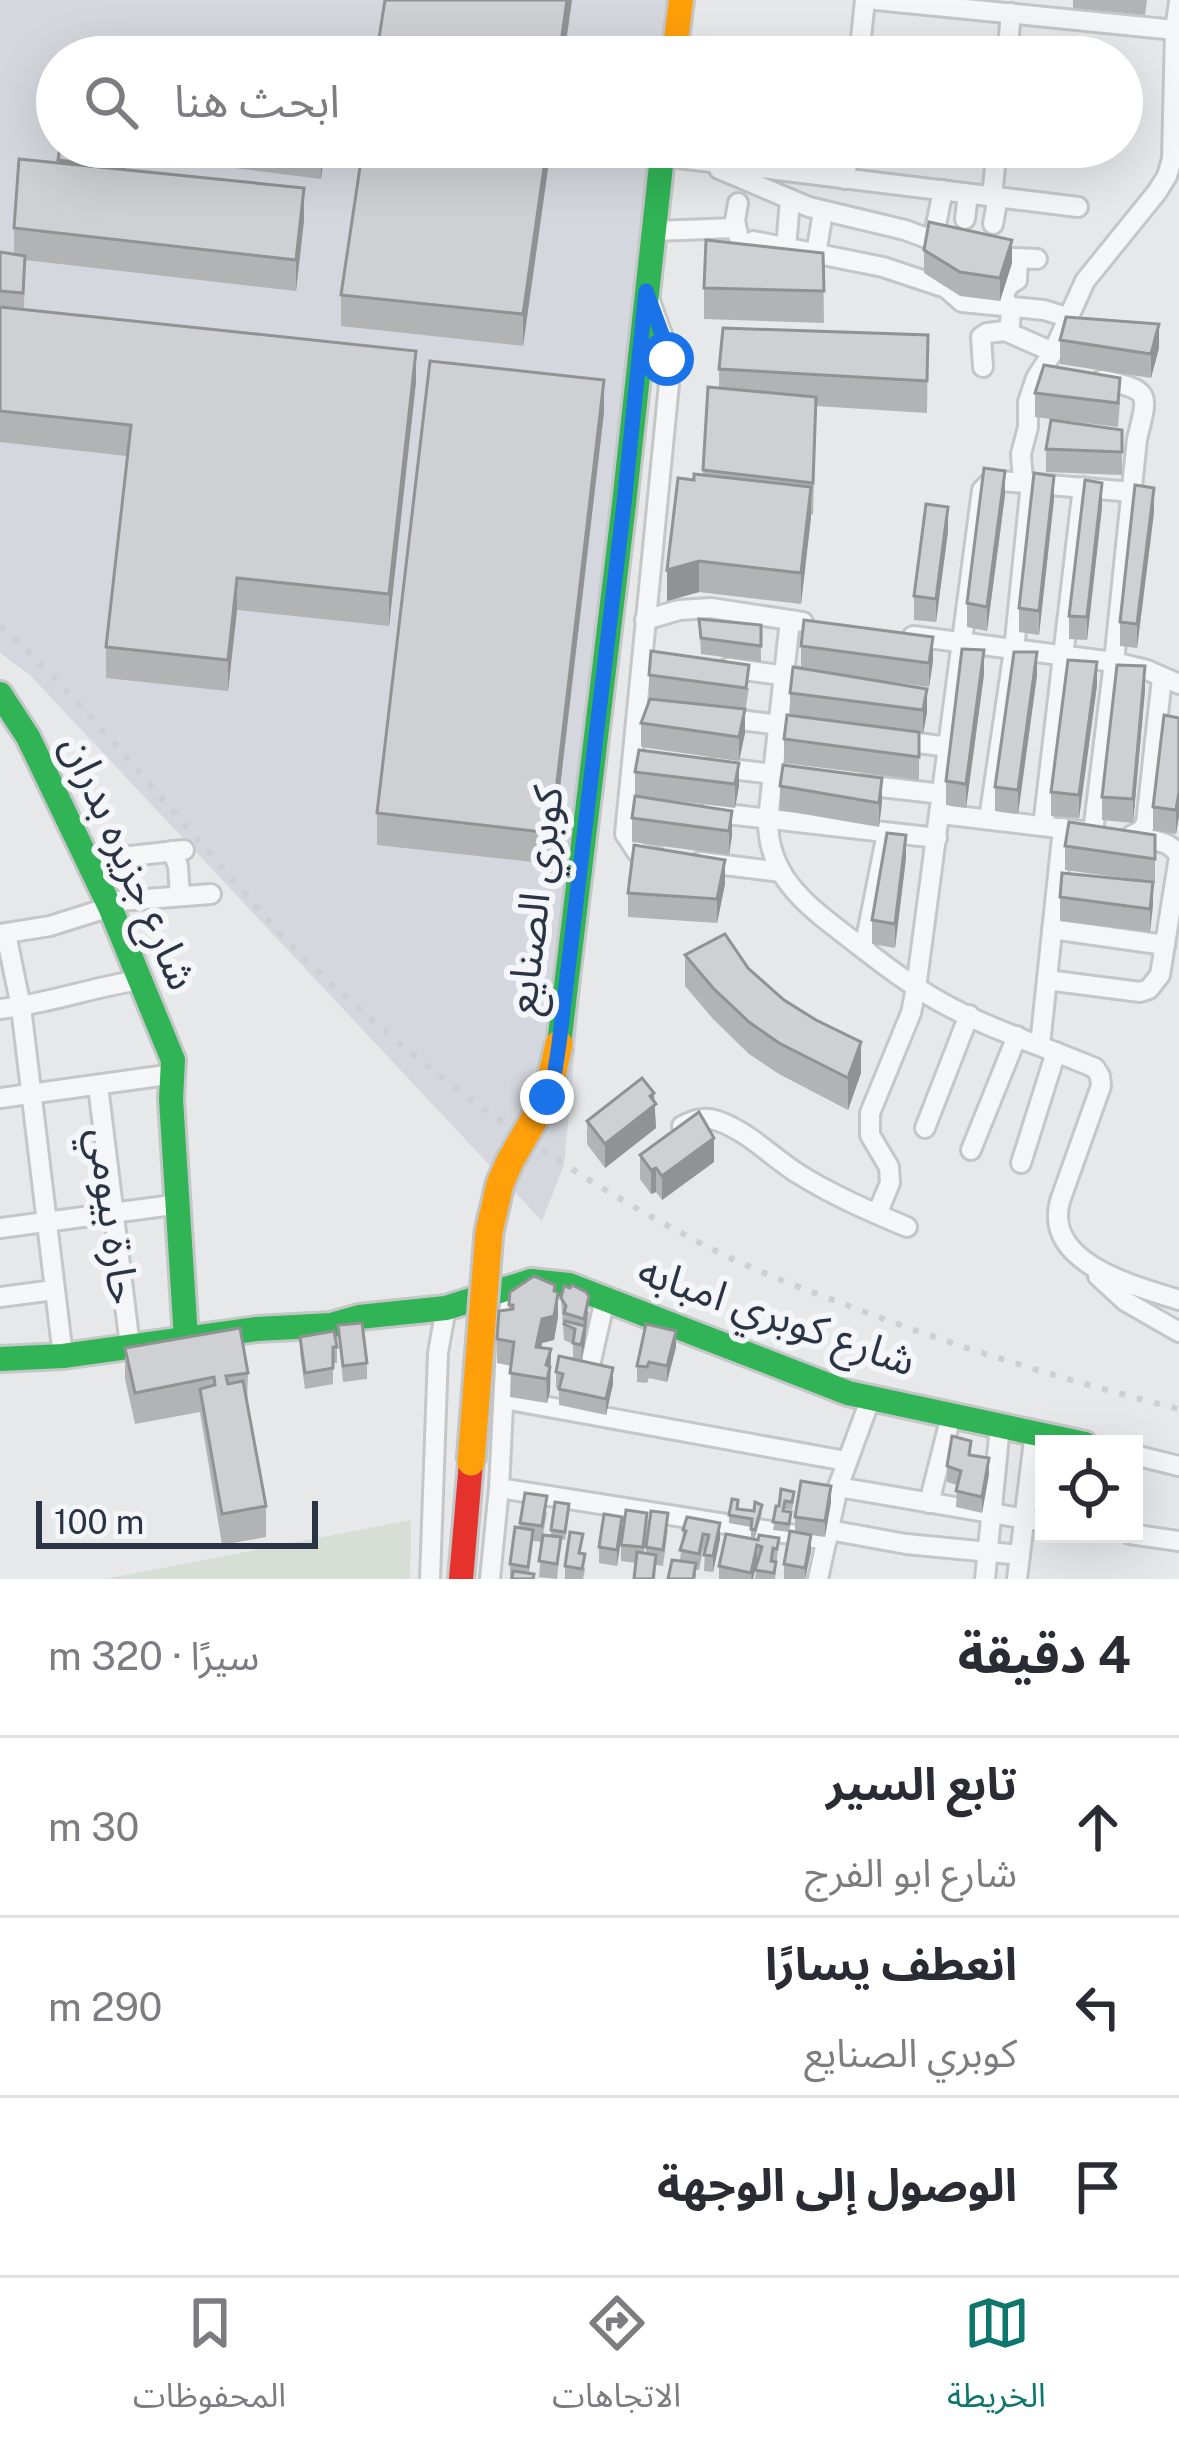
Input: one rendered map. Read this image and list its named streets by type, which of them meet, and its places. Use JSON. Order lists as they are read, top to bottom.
{
  "streets": {
    "street": [
      "شارع جزيره بدران",
      "كوبري الصنايع",
      "حارة بيومي",
      "شارع كوبري امبابه"
    ]
  },
  "crossings": [
    ["حارة بيومي", "شارع كوبري امبابه"]
  ],
  "scale_bar": "100 m",
  "page": {
    "search": "ابحث هنا",
    "scale": "100 m",
    "heading": ["4 دقيقة", "سيرًا · 320 m"],
    "list": [
      ["تابع السير", "شارع ابو الفرج", "30 m"],
      ["انعطف يسارًا", "كوبري الصنايع", "290 m"],
      "الوصول إلى الوجهة"
    ],
    "nav": ["الخريطة", "الاتجاهات", "المحفوظات"]
  }
}
